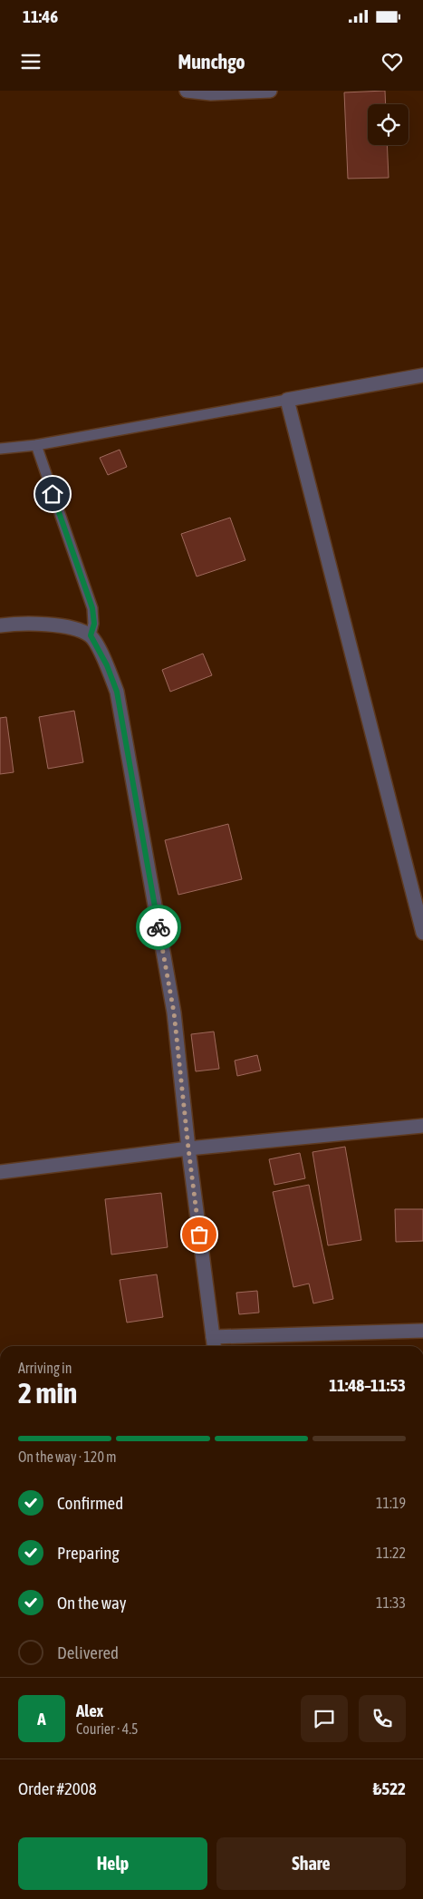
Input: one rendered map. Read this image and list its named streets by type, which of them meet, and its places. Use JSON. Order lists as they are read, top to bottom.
{
  "page": {
    "status": "11:46",
    "header": "Munchgo",
    "heading": ["2 min", "Arriving in", "11:48–11:53"],
    "panel": [
      "Alex",
      "Courier · 4.5",
      "Order #2008",
      "₺522"
    ],
    "bar": "On the way · 120 m",
    "list": [
      ["Confirmed", "11:19"],
      ["Preparing", "11:22"],
      ["On the way", "11:33"],
      "Delivered"
    ],
    "round": "A",
    "buttons": ["Help", "Share"]
  }
}
